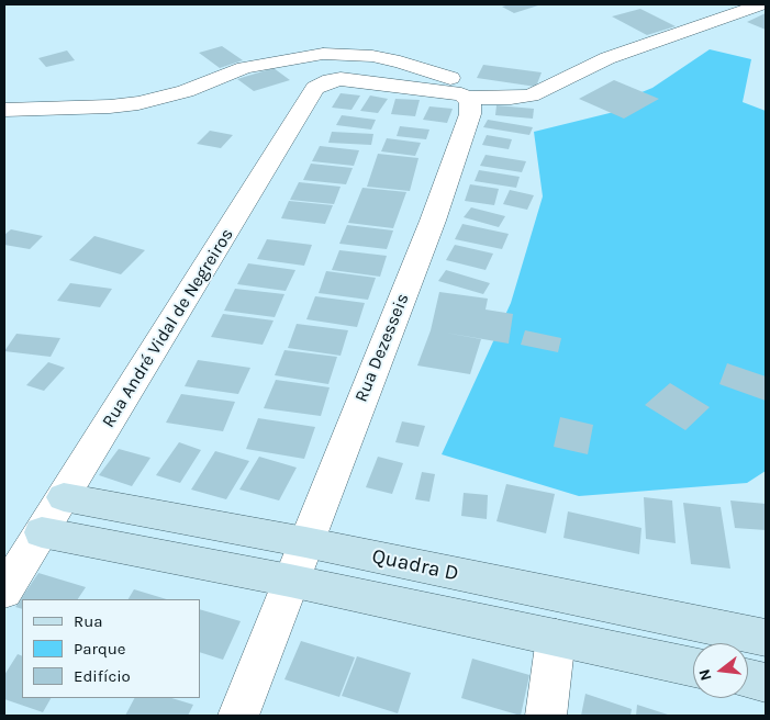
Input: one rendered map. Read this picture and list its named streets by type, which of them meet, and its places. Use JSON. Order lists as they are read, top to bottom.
{
  "streets": {
    "street": ["Rua André Vidal de Negreiros", "Rua Dezesseis", "Quadra D"]
  },
  "crossings": [
    ["Rua André Vidal de Negreiros", "Rua Dezesseis"],
    ["Rua André Vidal de Negreiros", "Quadra D"],
    ["Rua Dezesseis", "Quadra D"]
  ],
  "legend": ["Rua", "Parque", "Edifício"],
  "north": "left"
}
